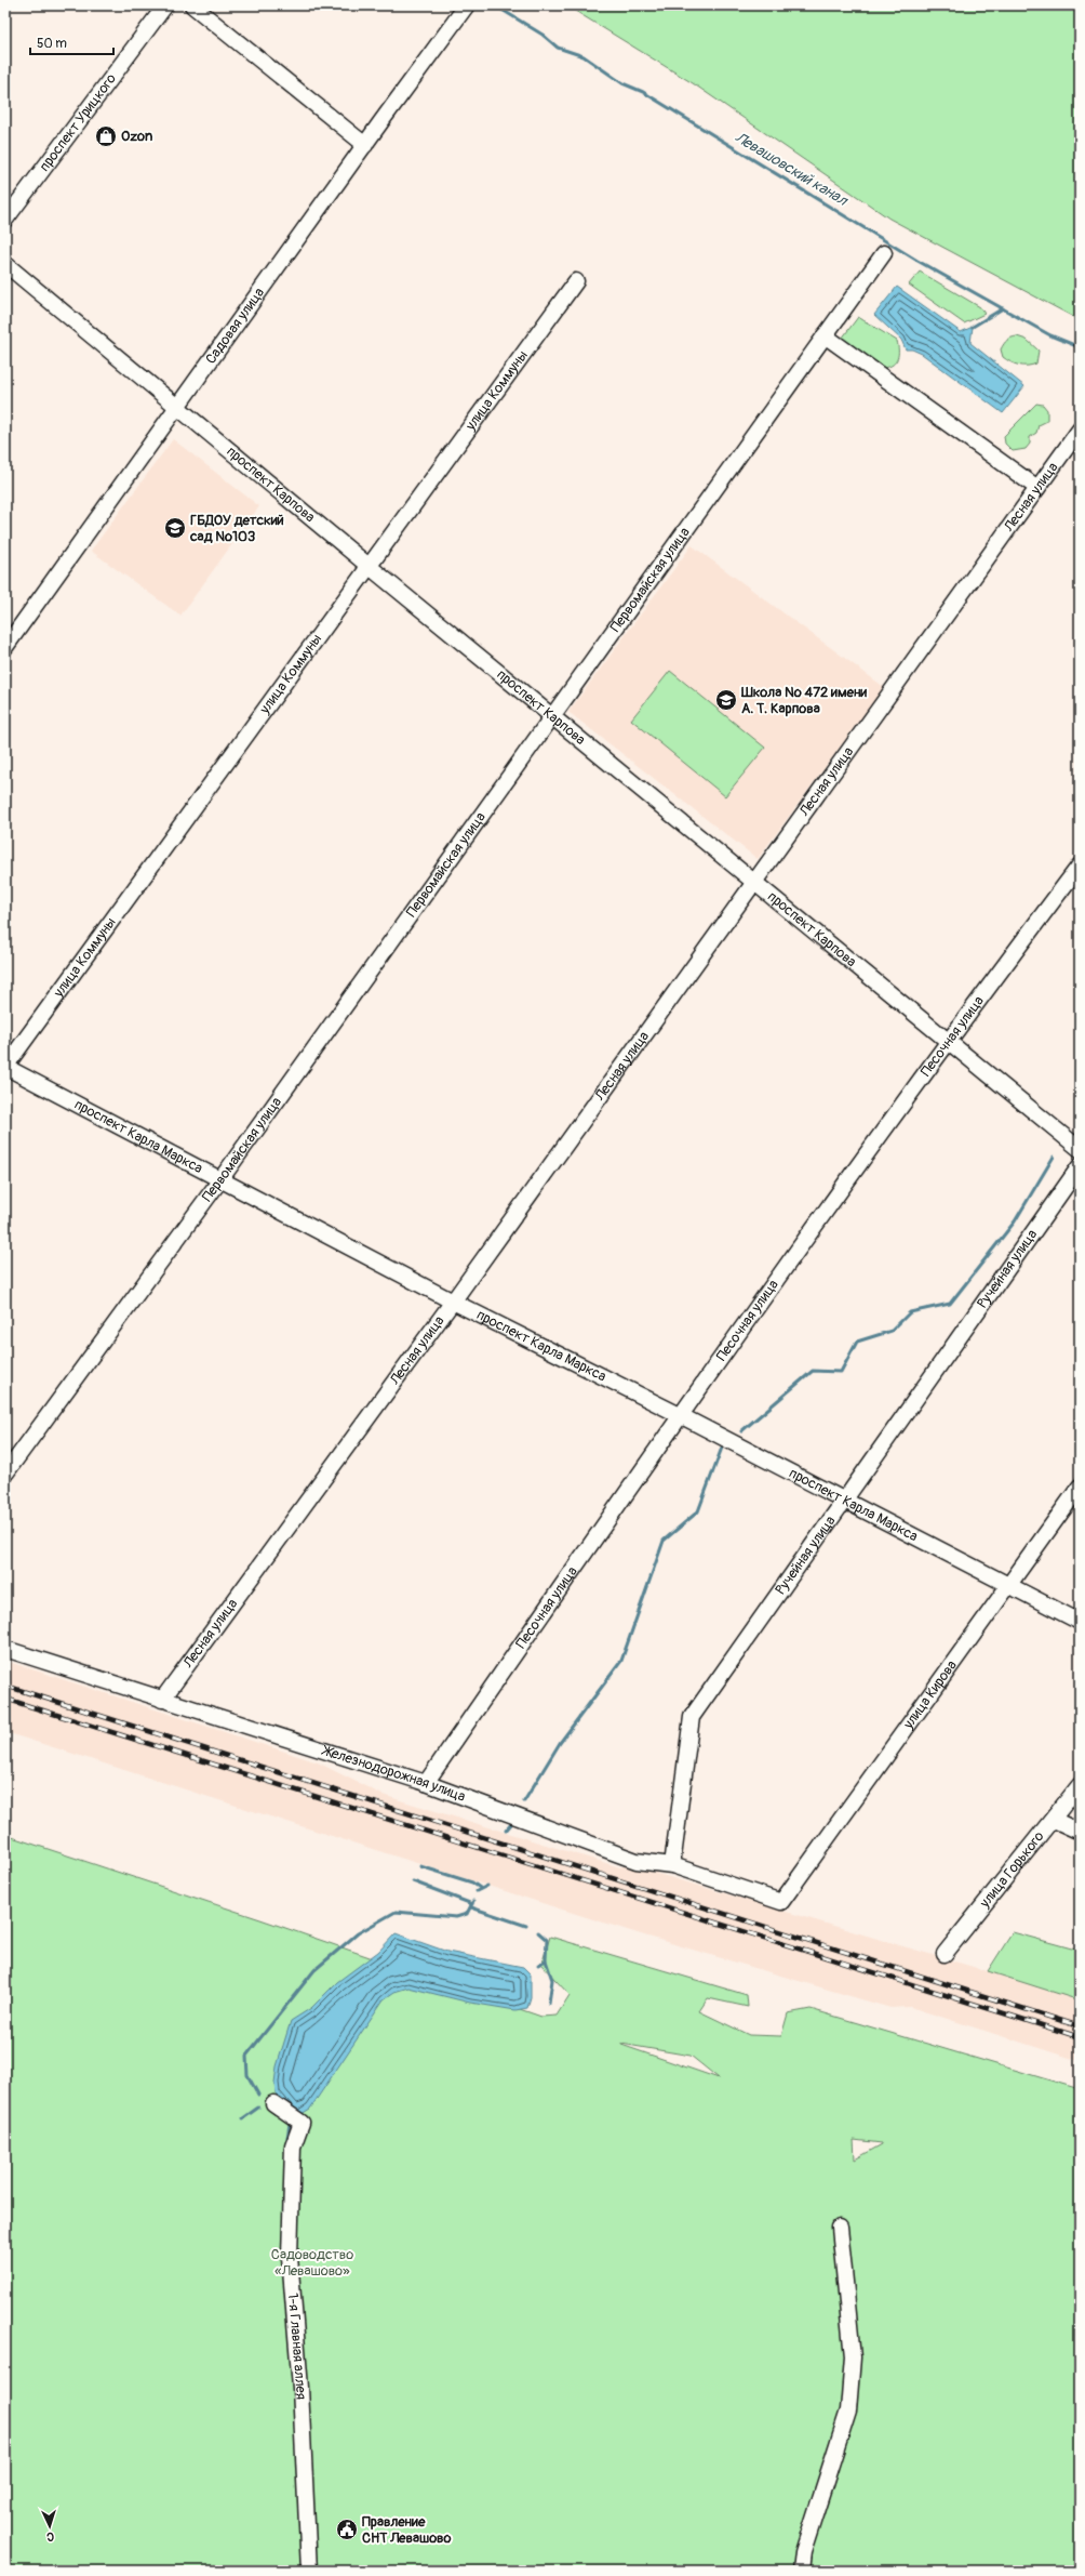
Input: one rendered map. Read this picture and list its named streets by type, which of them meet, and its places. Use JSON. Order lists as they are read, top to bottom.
{
  "streets": {
    "street": [
      "проспект Урицкого",
      "Садовая улица",
      "улица Коммуны",
      "проспект Карпова",
      "Лесная улица",
      "Первомайская улица",
      "Песочная улица",
      "проспект Карла Маркса",
      "Ручейная улица",
      "улица Кирова",
      "Железнодорожная улица",
      "улица Горького",
      "1-я Главная аллея"
    ]
  },
  "crossings": [
    ["Садовая улица", "проспект Карпова"],
    ["улица Коммуны", "проспект Карпова"],
    ["улица Коммуны", "проспект Карла Маркса"],
    ["проспект Карпова", "Лесная улица"],
    ["проспект Карпова", "Первомайская улица"],
    ["проспект Карпова", "Песочная улица"],
    ["Лесная улица", "проспект Карла Маркса"],
    ["Лесная улица", "Железнодорожная улица"],
    ["Первомайская улица", "проспект Карла Маркса"],
    ["Песочная улица", "проспект Карла Маркса"],
    ["Песочная улица", "Железнодорожная улица"],
    ["проспект Карла Маркса", "Ручейная улица"],
    ["проспект Карла Маркса", "улица Кирова"],
    ["Ручейная улица", "Железнодорожная улица"],
    ["улица Кирова", "Железнодорожная улица"]
  ],
  "water": ["Левашовский канал"],
  "parks": ["Садоводство «Левашово»"],
  "places": {
    "shop": ["Ozon"],
    "school or university": ["ГБДОУ детский сад №103", "Школа № 472 имени А. Т. Карпова"],
    "public building": ["Правление СНТ Левашово"]
  },
  "scale_bar": "50 m",
  "north": "bottom"
}
